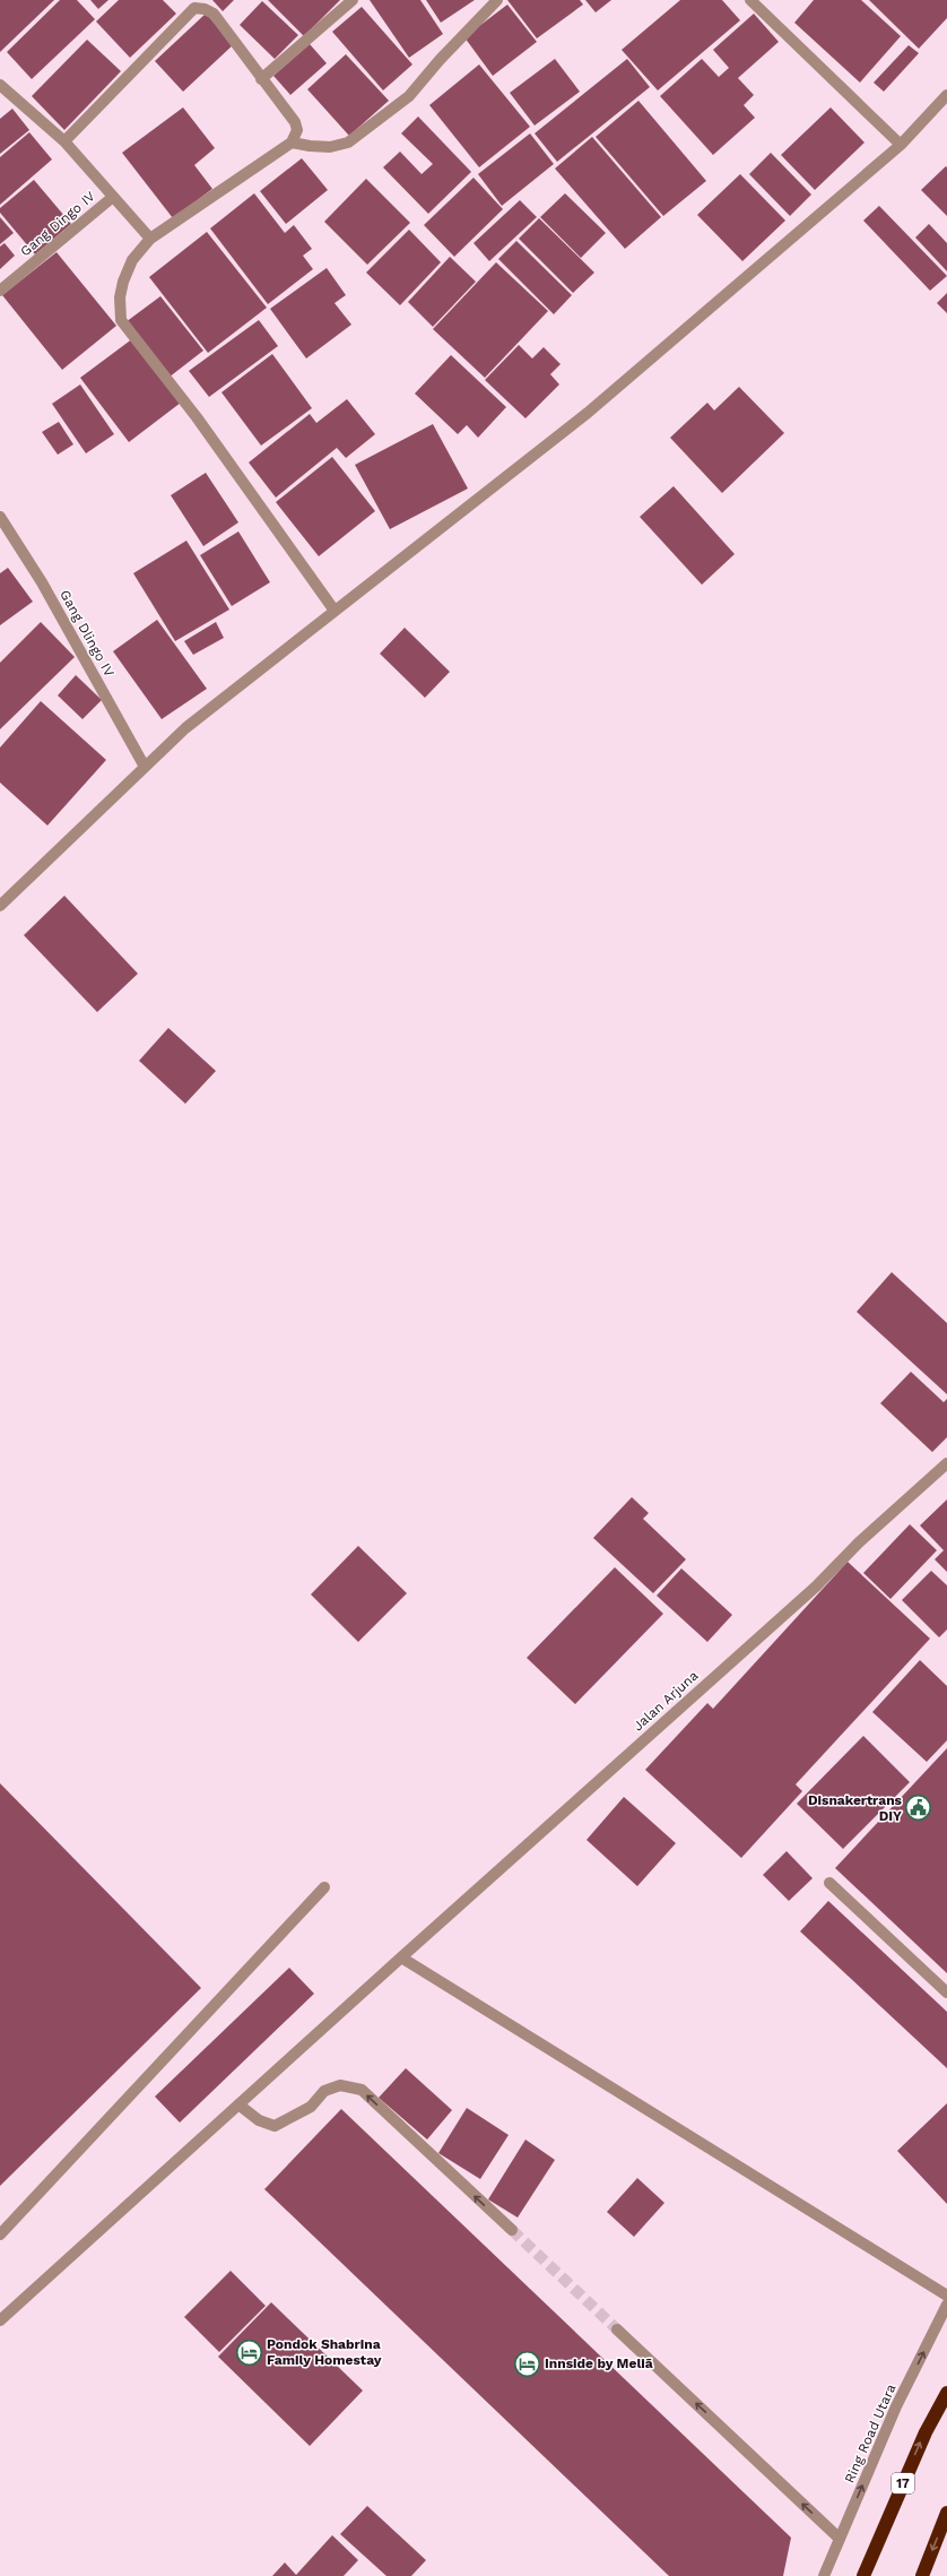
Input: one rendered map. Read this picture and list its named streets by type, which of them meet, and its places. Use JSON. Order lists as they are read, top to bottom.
{
  "streets": {
    "highway": ["17"],
    "street": [
      "Gang Dingo IV",
      "Gang Dlingo IV",
      "Jalan Arjuna",
      "Ring Road Utara"
    ]
  },
  "one_way": ["Ring Road Utara"],
  "places": {
    "public building": ["Disnakertrans DIY"],
    "hotel": ["Pondok Shabrina Family Homestay", "Innside by Meliã"]
  }
}
